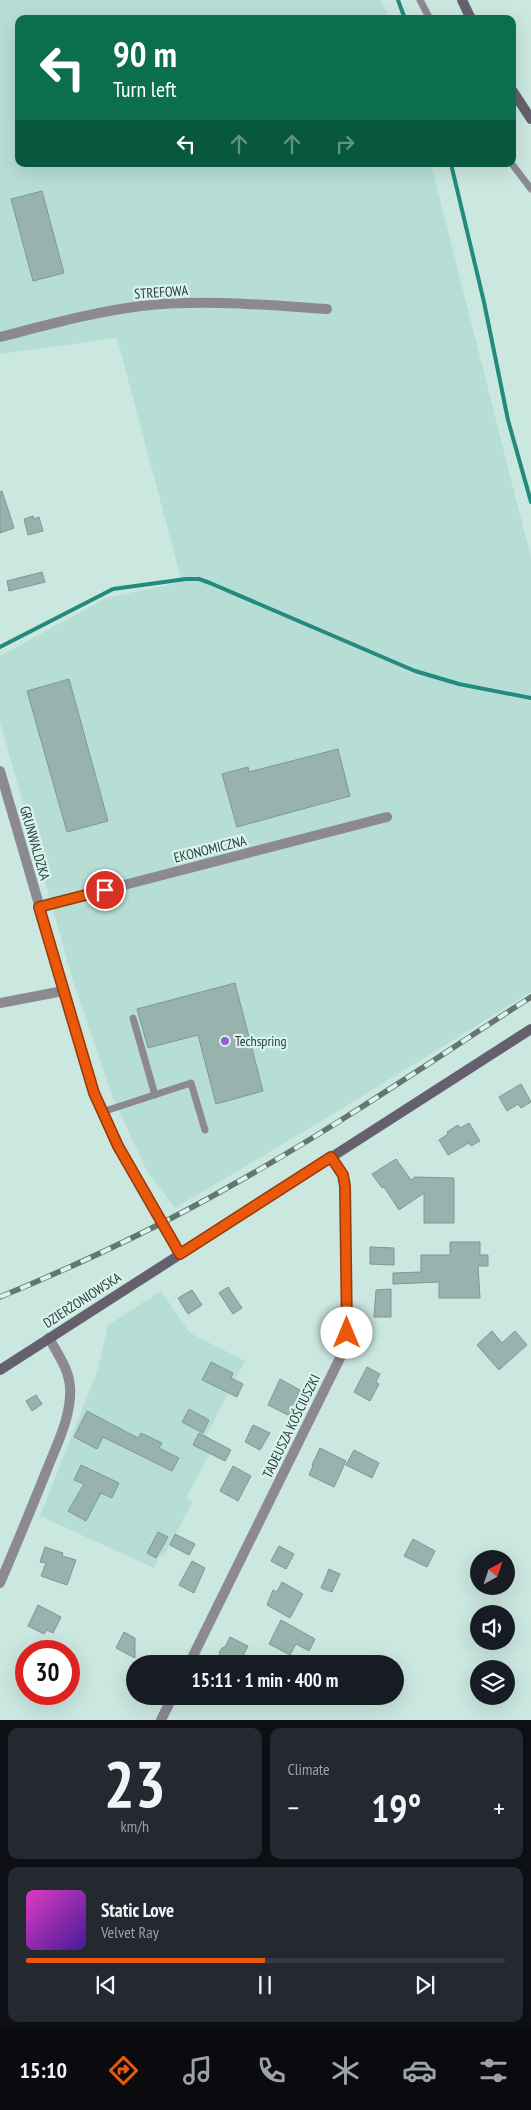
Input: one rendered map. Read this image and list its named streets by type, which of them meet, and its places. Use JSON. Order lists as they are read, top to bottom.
{
  "streets": {
    "main road": ["DZIERŻONIOWSKA"],
    "street": [
      "STREFOWA",
      "GRUNWALDZKA",
      "EKONOMICZNA",
      "TADEUSZA KOŚCIUSZKI"
    ]
  },
  "crossings": [
    ["GRUNWALDZKA", "EKONOMICZNA"],
    ["GRUNWALDZKA", "DZIERŻONIOWSKA"],
    ["DZIERŻONIOWSKA", "TADEUSZA KOŚCIUSZKI"]
  ],
  "places": ["Techspring"],
  "north": "top right",
  "page": {
    "turn": ["90 m", "Turn left"],
    "limit": "30",
    "trip": "15:11 · 1 min · 400 m",
    "tile": [
      ["23", "km/h"],
      "Climate"
    ],
    "heat": ["−", "19°", "+"],
    "song": ["Static Love", "Velvet Ray"],
    "tabs": "15:10"
  }
}
